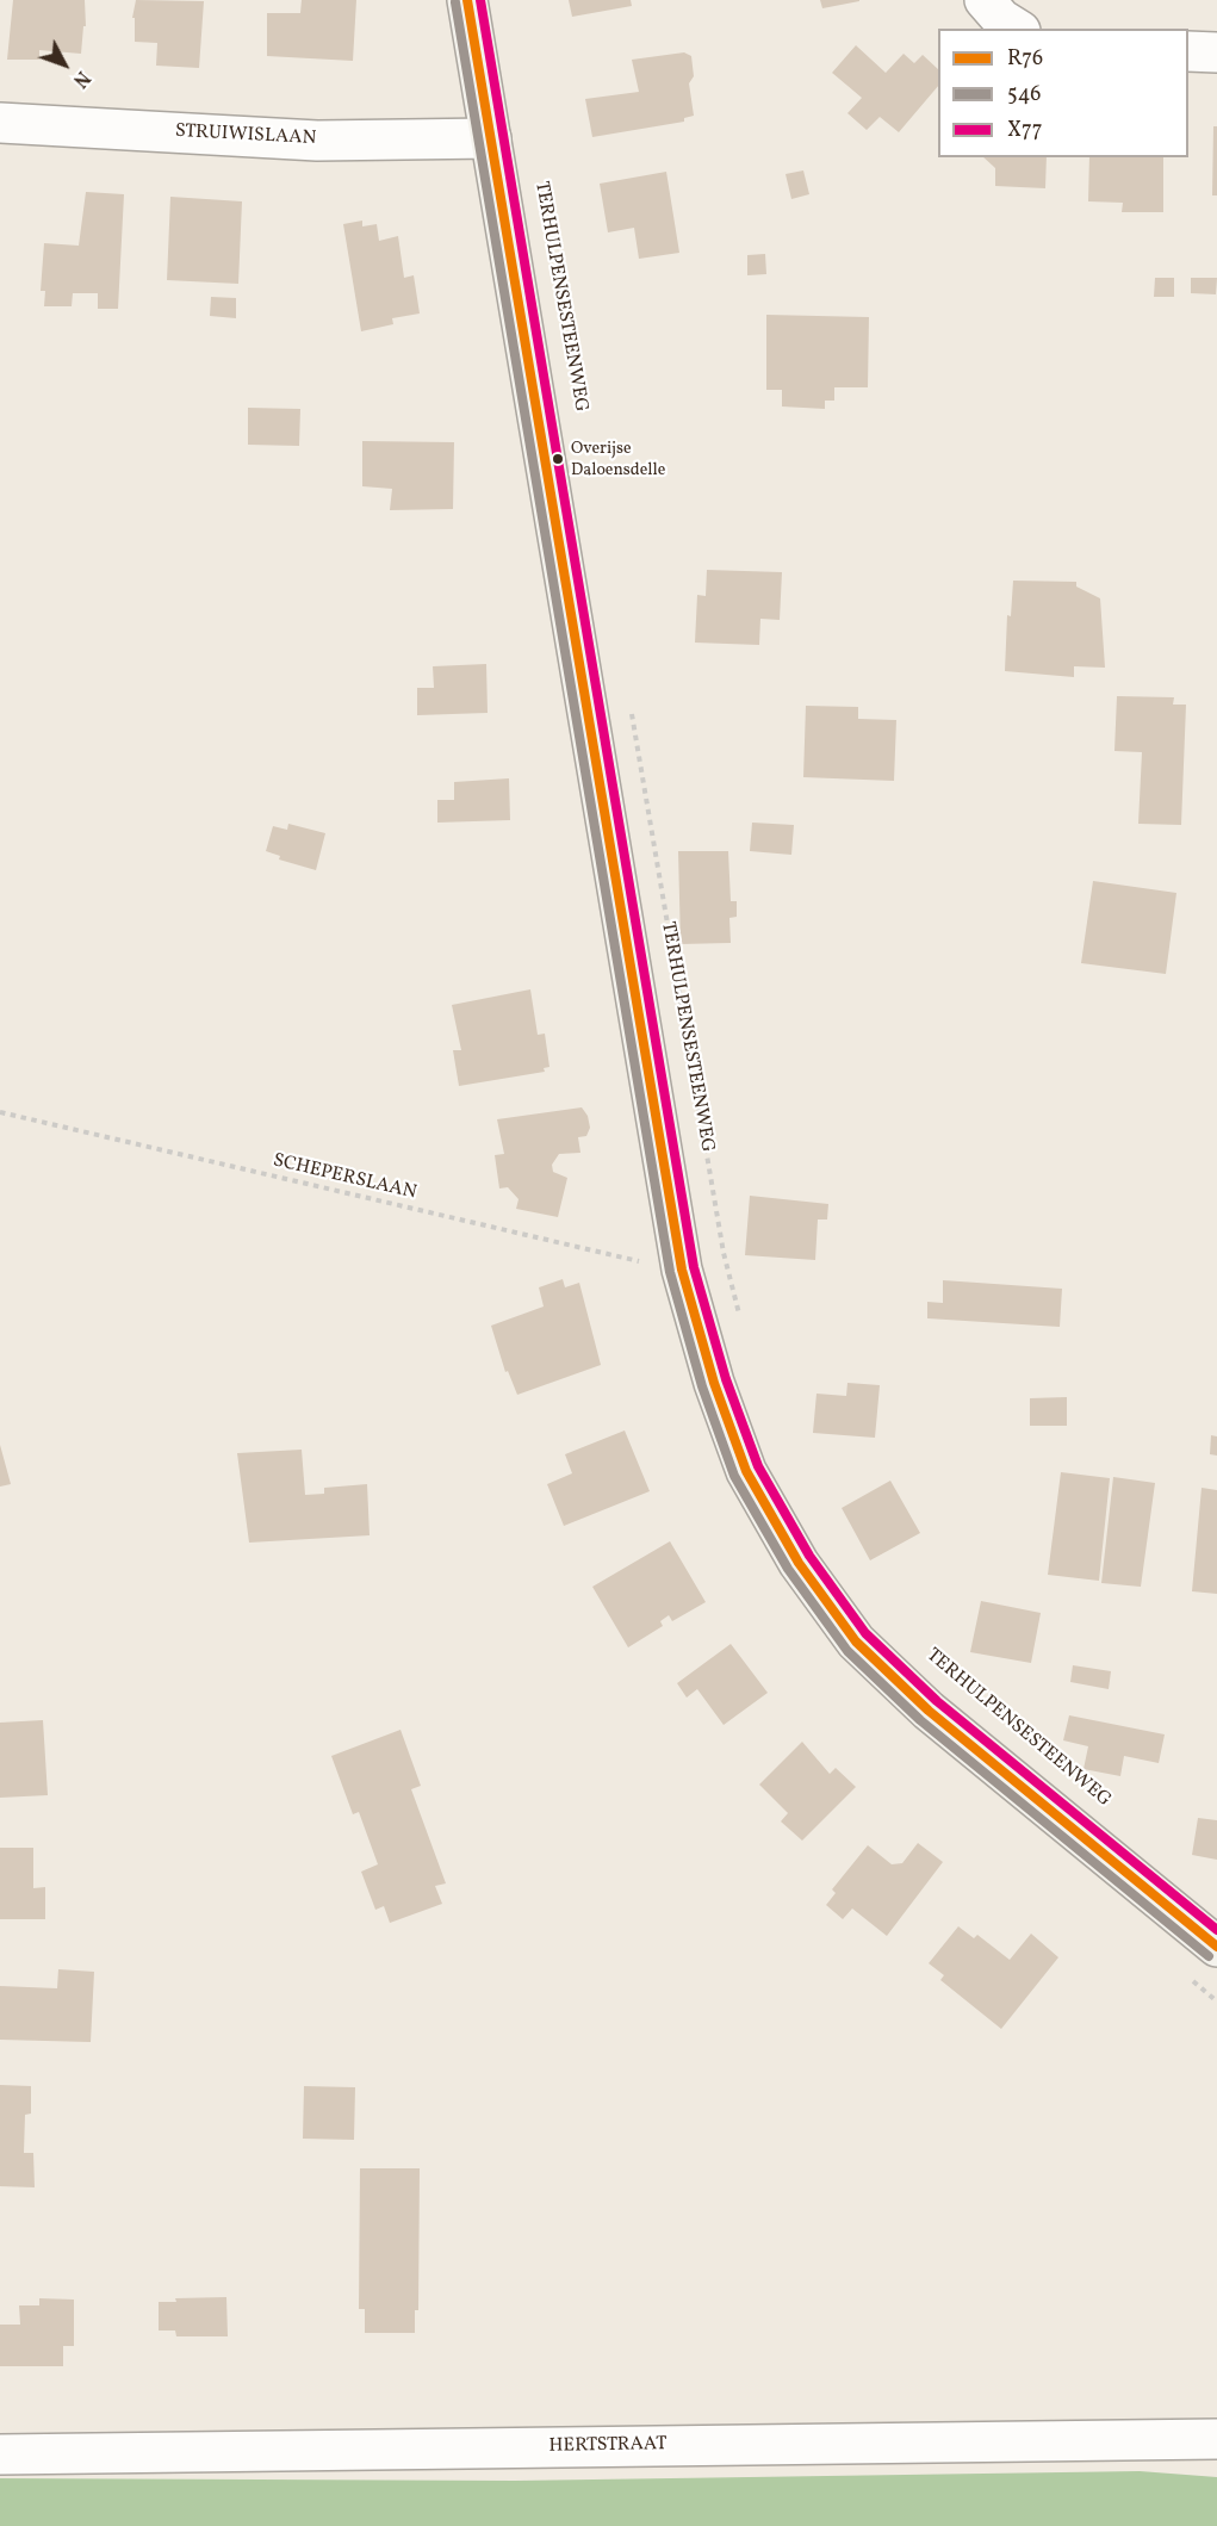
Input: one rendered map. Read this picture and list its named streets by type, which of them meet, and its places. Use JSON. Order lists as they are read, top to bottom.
{
  "streets": {
    "main road": ["TERHULPENSESTEENWEG"],
    "street": ["STRUIWISLAAN", "HERTSTRAAT"],
    "path": ["SCHEPERSLAAN"]
  },
  "crossings": [
    ["STRUIWISLAAN", "TERHULPENSESTEENWEG"],
    ["TERHULPENSESTEENWEG", "SCHEPERSLAAN"]
  ],
  "places": ["Overijse Daloensdelle"],
  "lines": ["transit line R76", "transit line X77", "transit line 546"],
  "legend": ["R76", "546", "X77"],
  "north": "bottom right"
}
